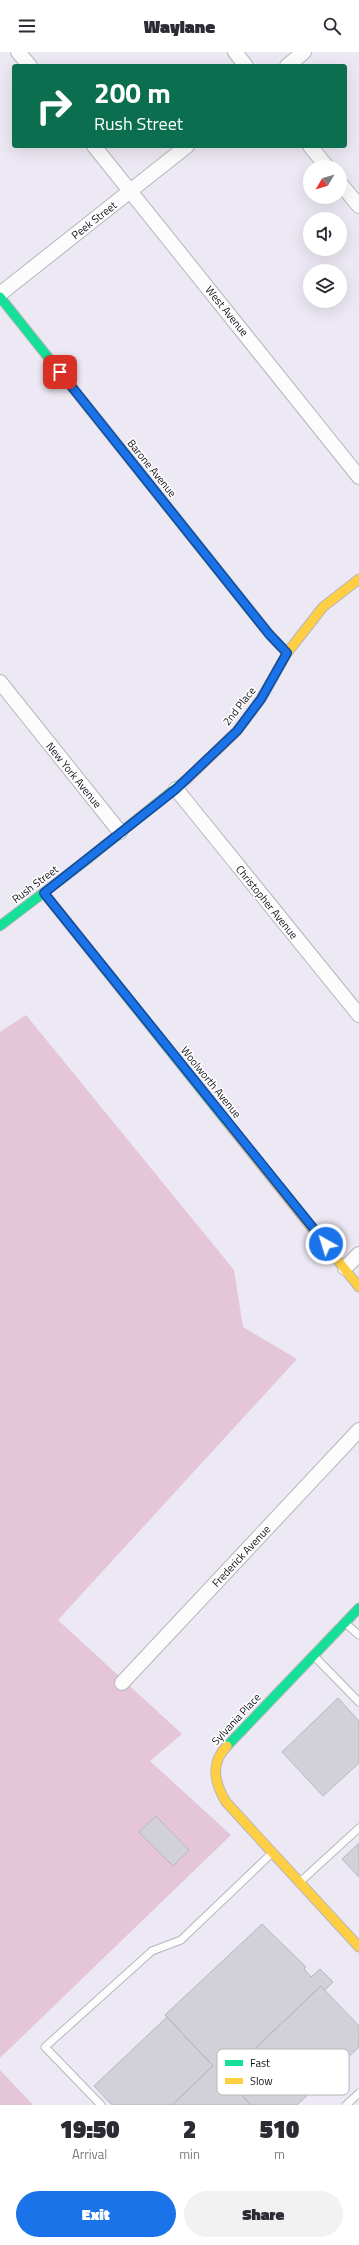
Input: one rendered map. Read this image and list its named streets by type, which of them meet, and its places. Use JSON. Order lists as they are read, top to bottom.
{
  "streets": {
    "street": [
      "Peek Street",
      "West Avenue",
      "Barone Avenue",
      "2nd Place",
      "New York Avenue",
      "Rush Street",
      "Christopher Avenue",
      "Woolworth Avenue",
      "Frederick Avenue",
      "Sylvania Place"
    ]
  },
  "crossings": [
    ["Peek Street", "West Avenue"],
    ["Peek Street", "Barone Avenue"],
    ["Barone Avenue", "2nd Place"],
    ["2nd Place", "New York Avenue"],
    ["2nd Place", "Rush Street"],
    ["2nd Place", "Christopher Avenue"],
    ["New York Avenue", "Rush Street"],
    ["Rush Street", "Woolworth Avenue"]
  ],
  "legend": ["Fast", "Slow"],
  "north": "bottom left",
  "page": {
    "header": "Waylane",
    "turn": ["200 m", "Rush Street"],
    "eta": [
      "19:50",
      "Arrival",
      "2",
      "min",
      "510",
      "m"
    ],
    "buttons": ["Exit", "Share"]
  }
}
